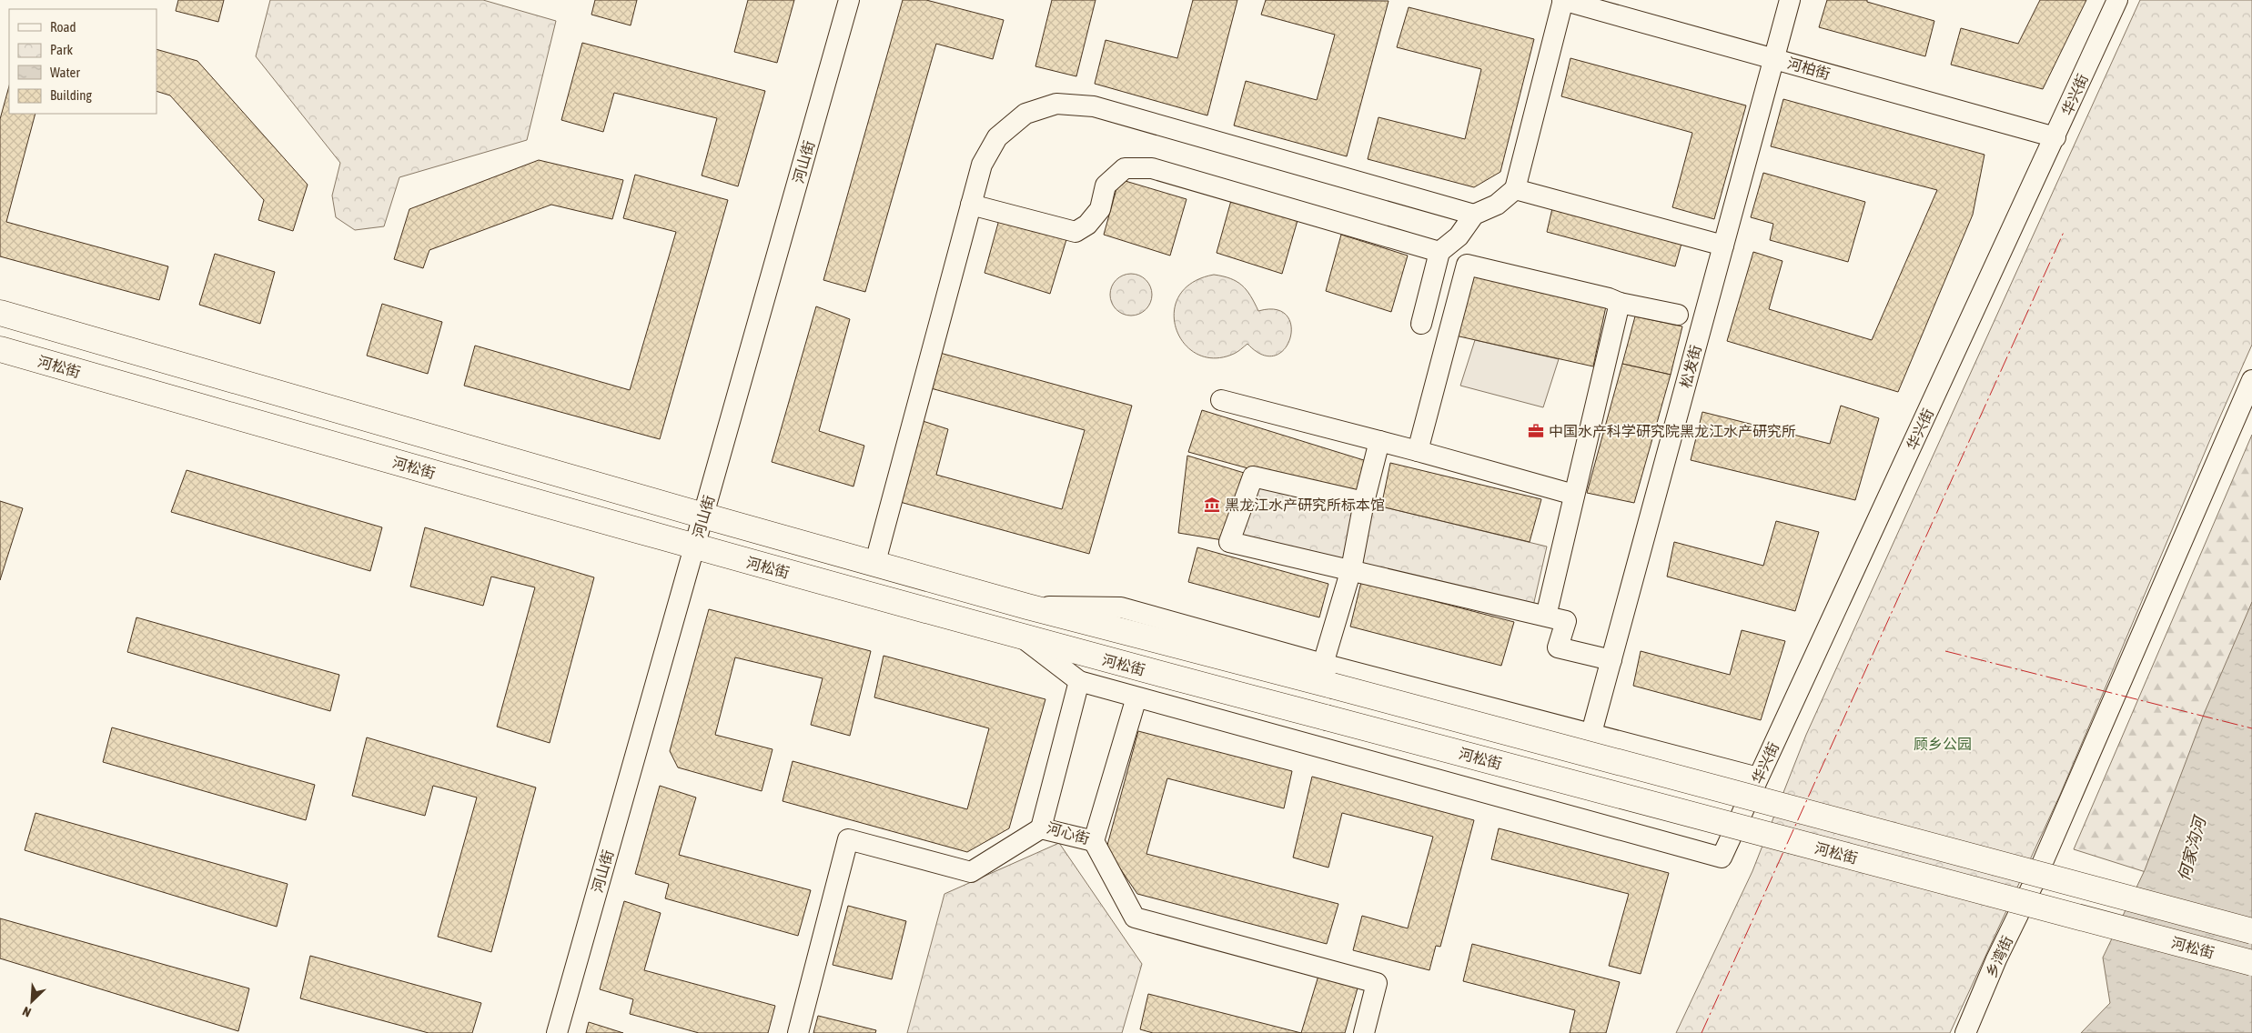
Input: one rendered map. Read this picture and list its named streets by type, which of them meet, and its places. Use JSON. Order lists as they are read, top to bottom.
{
  "streets": {
    "main road": ["河松街"],
    "street": [
      "河柏街",
      "华兴街",
      "河山街",
      "松发街",
      "河心街",
      "乡湾街"
    ]
  },
  "crossings": [
    ["河柏街", "华兴街"],
    ["河柏街", "松发街"],
    ["华兴街", "河心街"],
    ["河山街", "河松街"]
  ],
  "water": ["何家沟河"],
  "parks": ["顾乡公园"],
  "places": {
    "office": ["中国水产科学研究院黑龙江水产研究所"],
    "museum": ["黑龙江水产研究所标本馆"]
  },
  "legend": [
    "Road",
    "Park",
    "Water",
    "Building"
  ],
  "north": "bottom left"
}
